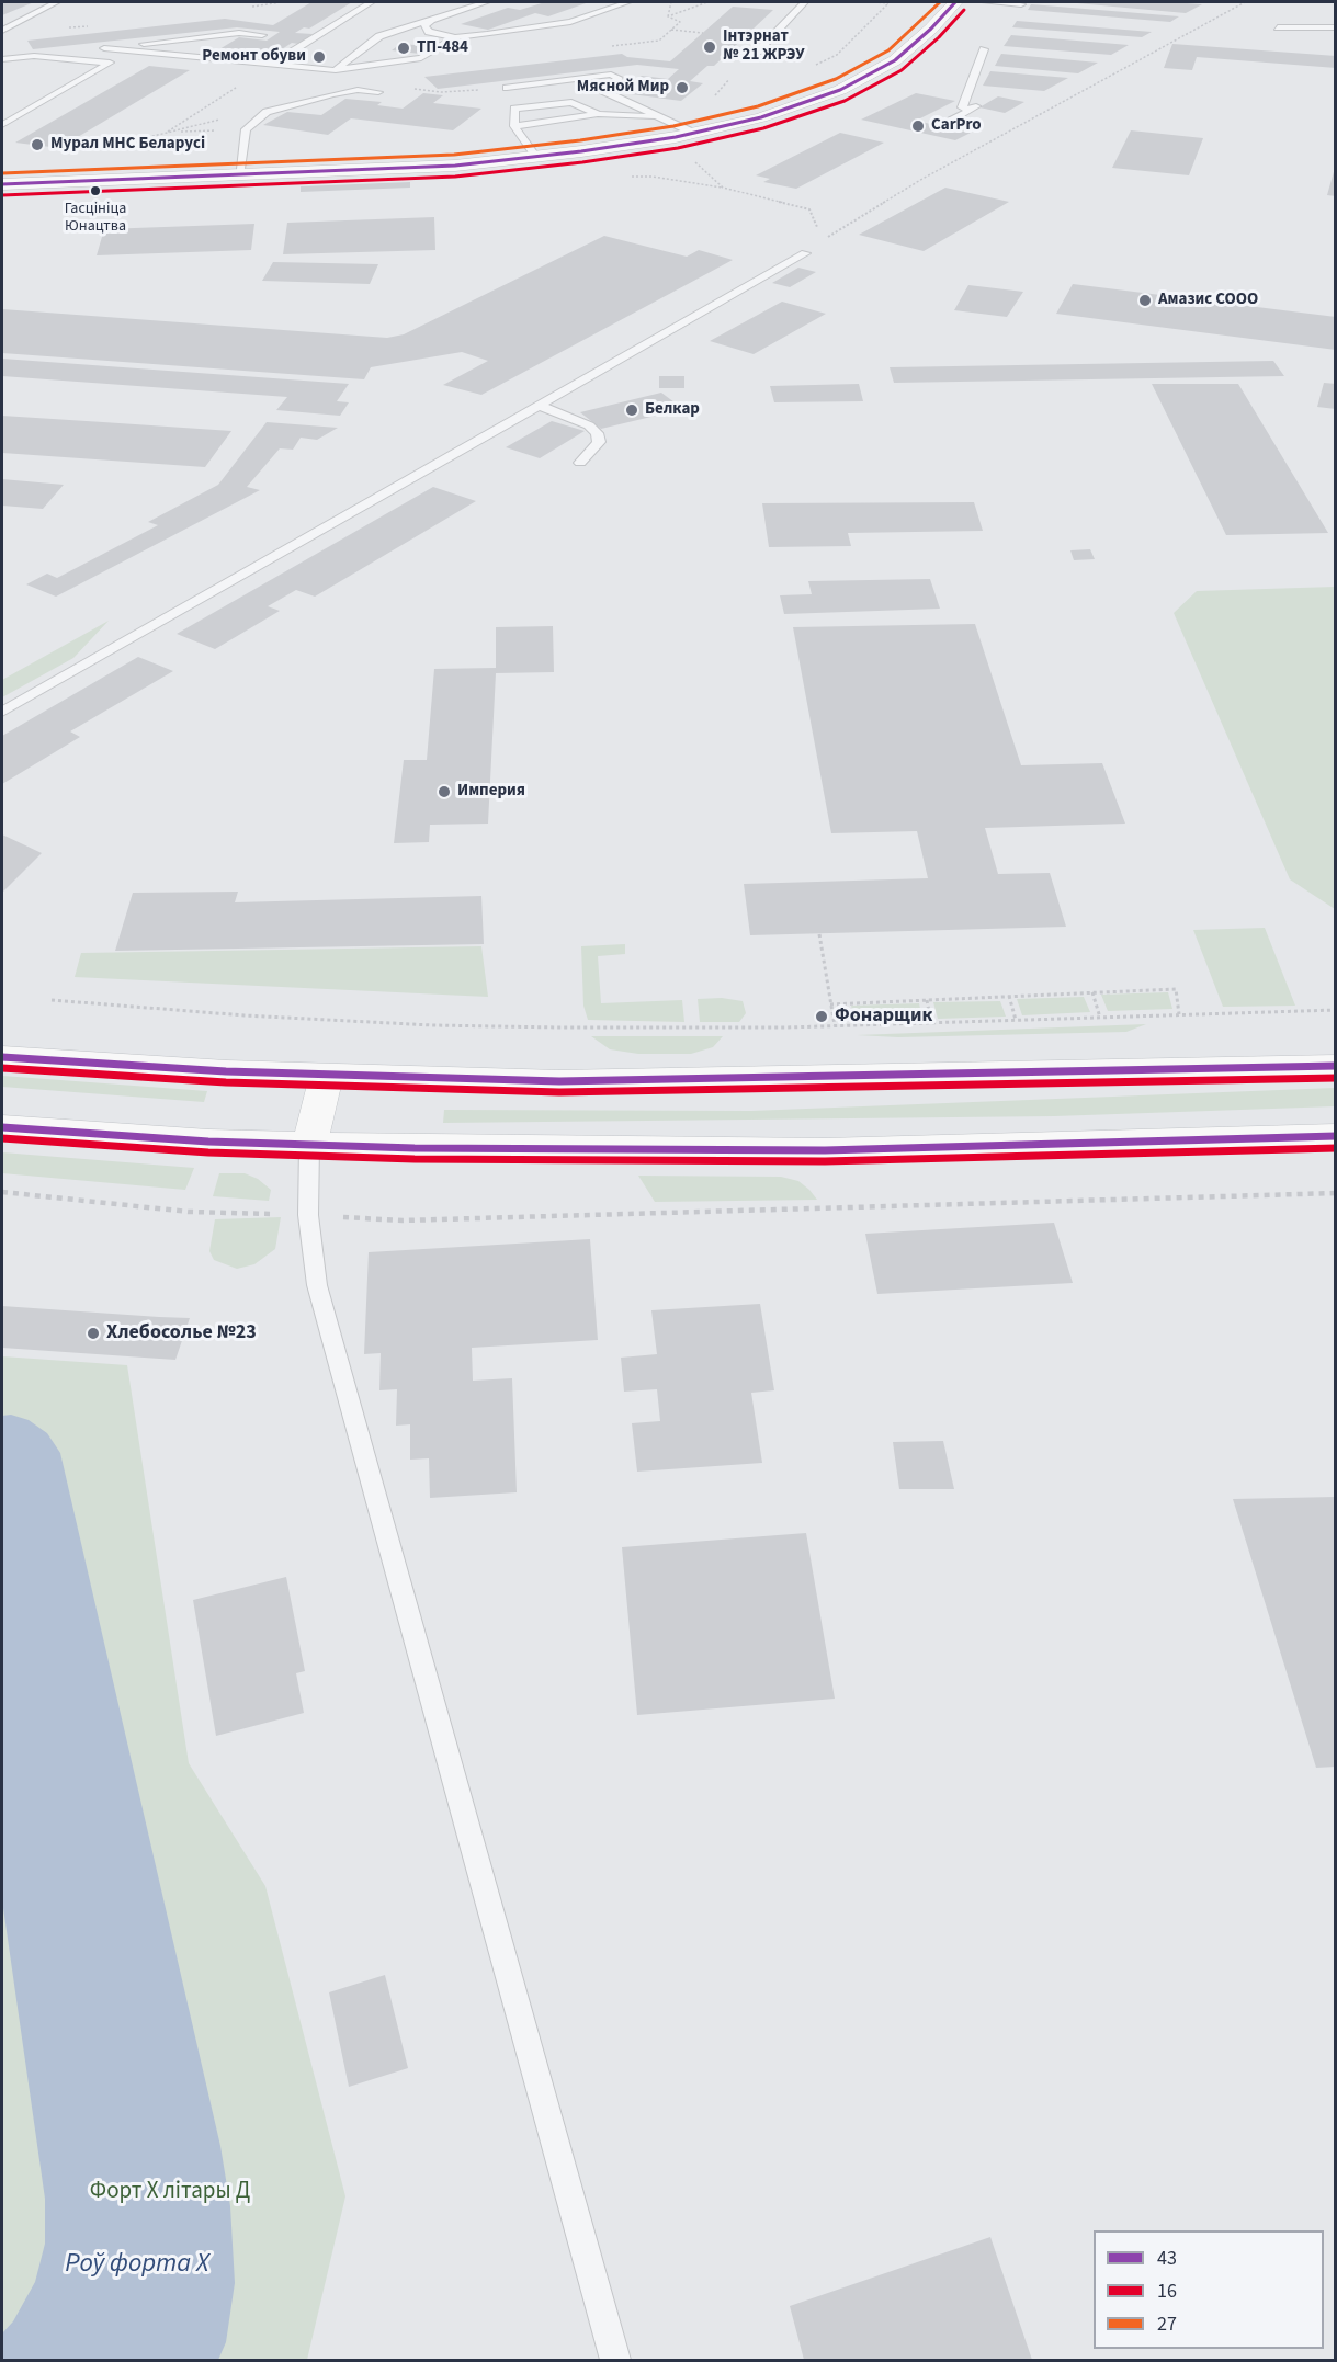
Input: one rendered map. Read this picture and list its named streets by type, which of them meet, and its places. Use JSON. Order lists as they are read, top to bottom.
{
  "water": ["Роў форта Х"],
  "parks": ["Форт X літары Д"],
  "places": [
    "Інтэрнат № 21 ЖРЭУ",
    "ТП-484",
    "Ремонт обуви",
    "Мясной Мир",
    "CarPro",
    "Мурал МНС Беларусі",
    "Гасцініца Юнацтва",
    "Амазис СООО",
    "Белкар",
    "Империя",
    "Фонарщик",
    "Хлебосолье №23"
  ],
  "lines": ["transit line 43", "transit line 27", "transit line 16"],
  "legend": ["43", "16", "27"]
}
